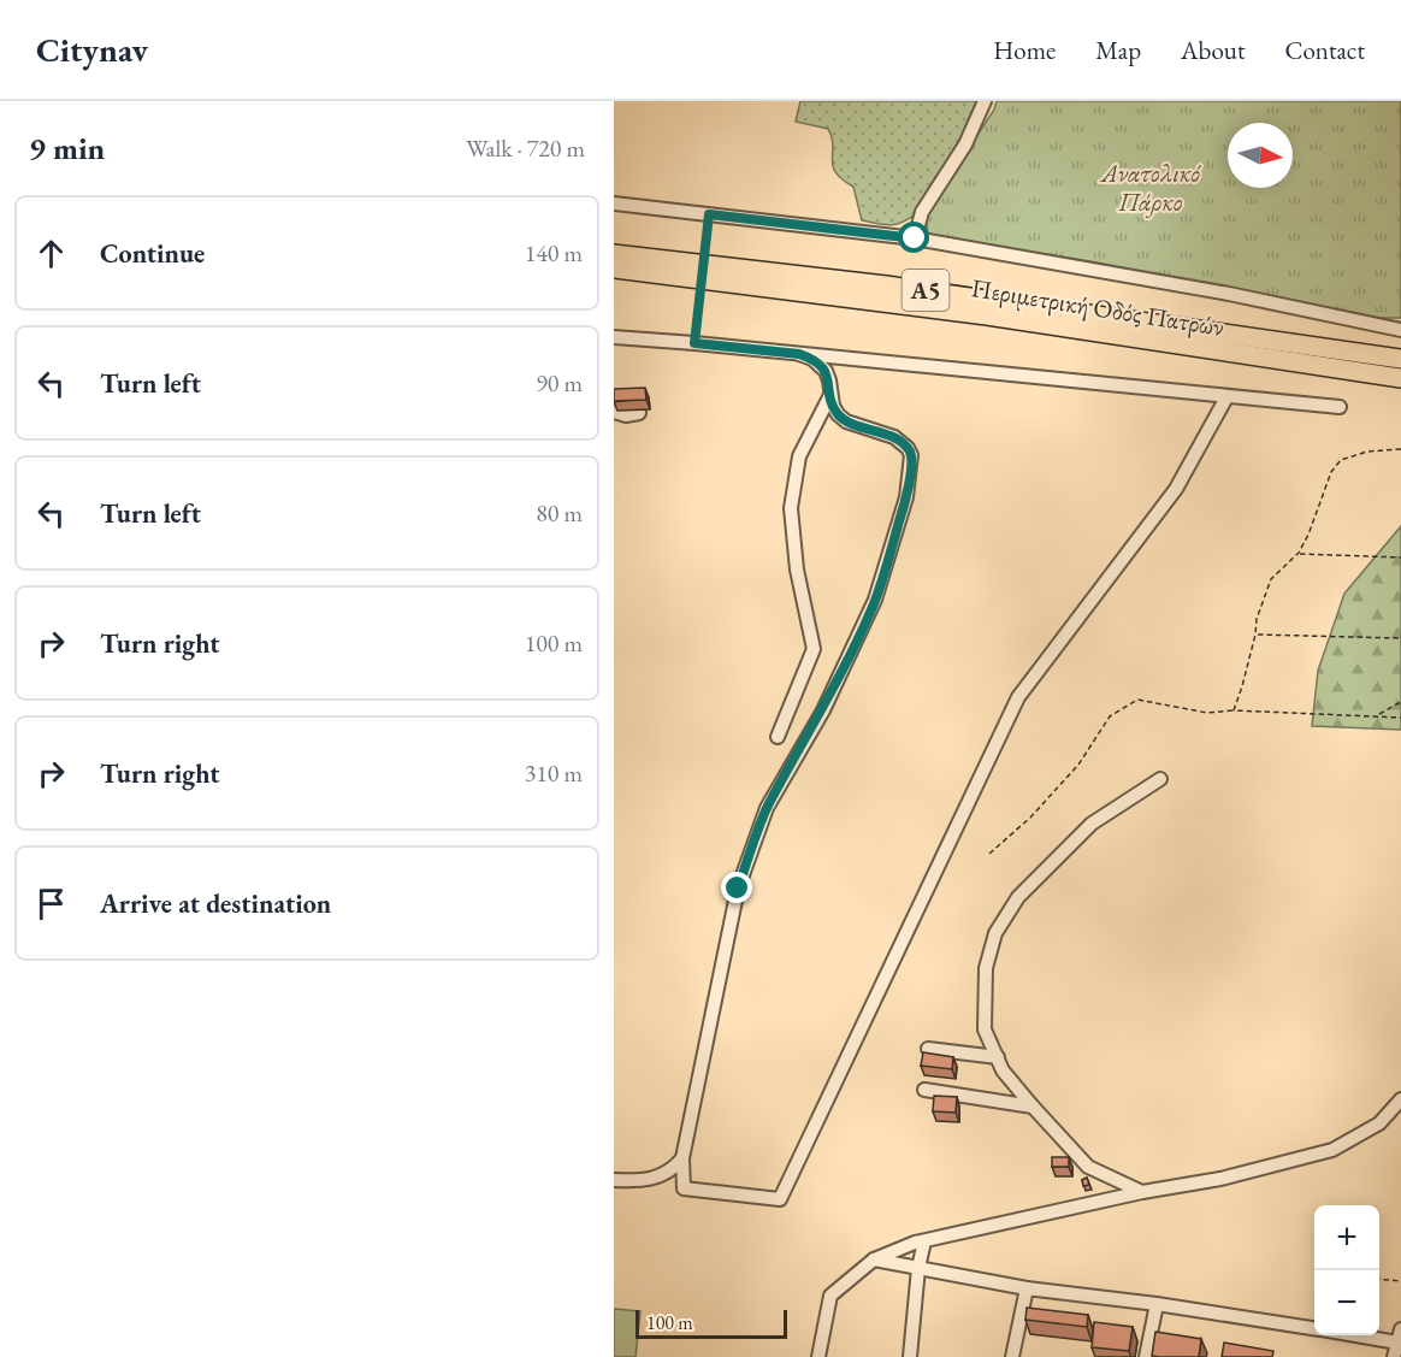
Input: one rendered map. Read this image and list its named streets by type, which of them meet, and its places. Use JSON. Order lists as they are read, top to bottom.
{
  "streets": {
    "highway": ["Α5", "Περιμετρική Οδός Πατρών"]
  },
  "parks": ["Ανατολικό Πάρκο"],
  "scale_bar": "100 m",
  "north": "right",
  "page": {
    "header": "Citynav",
    "nav": [
      "Home",
      "Map",
      "About",
      "Contact"
    ],
    "heading": ["9 min", "Walk · 720 m"],
    "list": [
      ["Continue", "140 m"],
      ["Turn left", "90 m"],
      ["Turn left", "80 m"],
      ["Turn right", "100 m"],
      ["Turn right", "310 m"],
      "Arrive at destination"
    ],
    "map_buttons": ["+", "−"],
    "scale": "100 m"
  }
}
